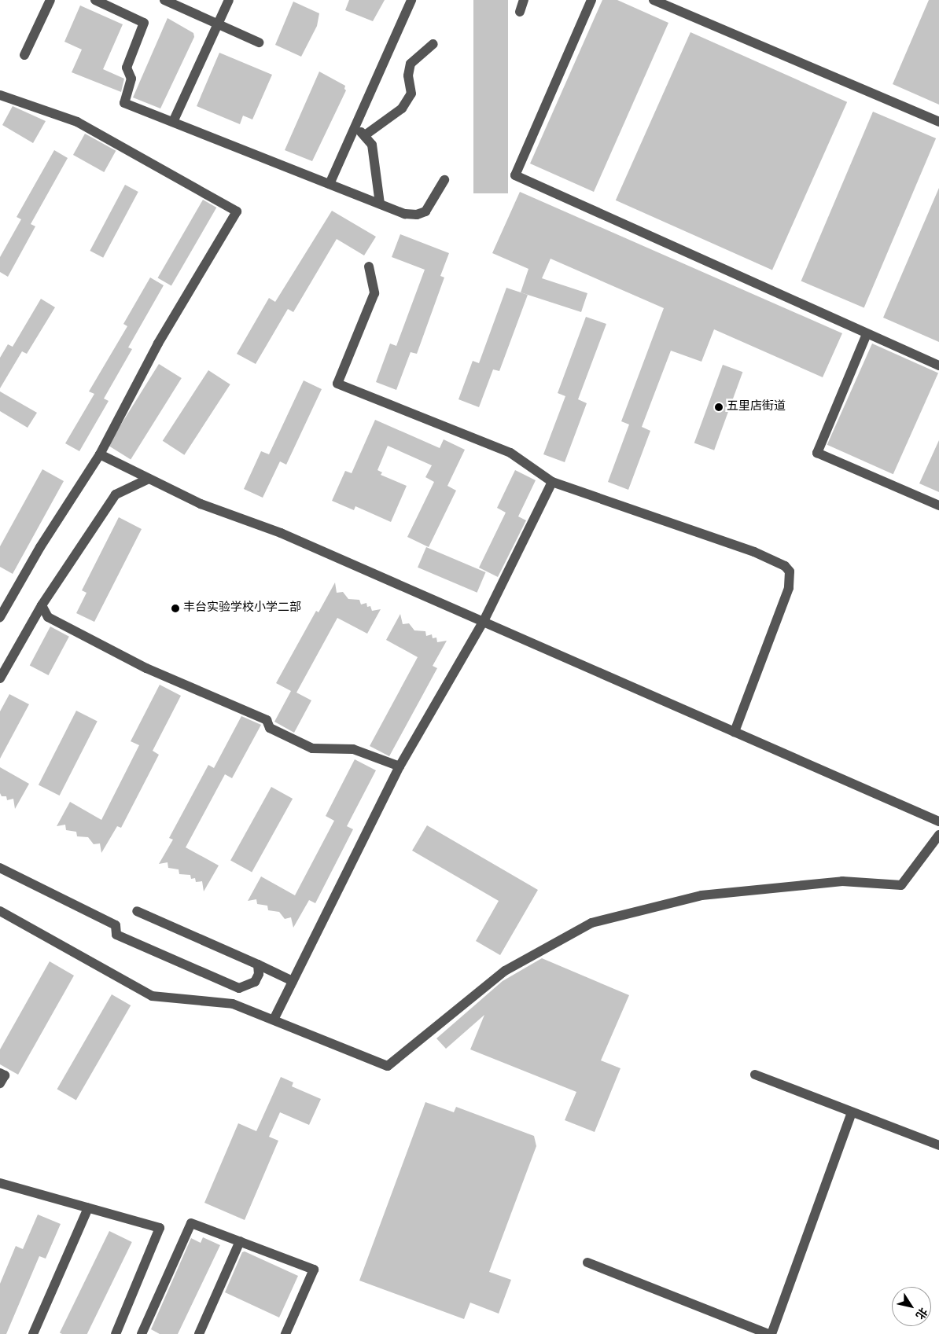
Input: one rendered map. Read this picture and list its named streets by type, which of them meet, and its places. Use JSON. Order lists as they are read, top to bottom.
{
  "places": ["五里店街道", "丰台实验学校小学二部"],
  "north": "bottom right"
}
